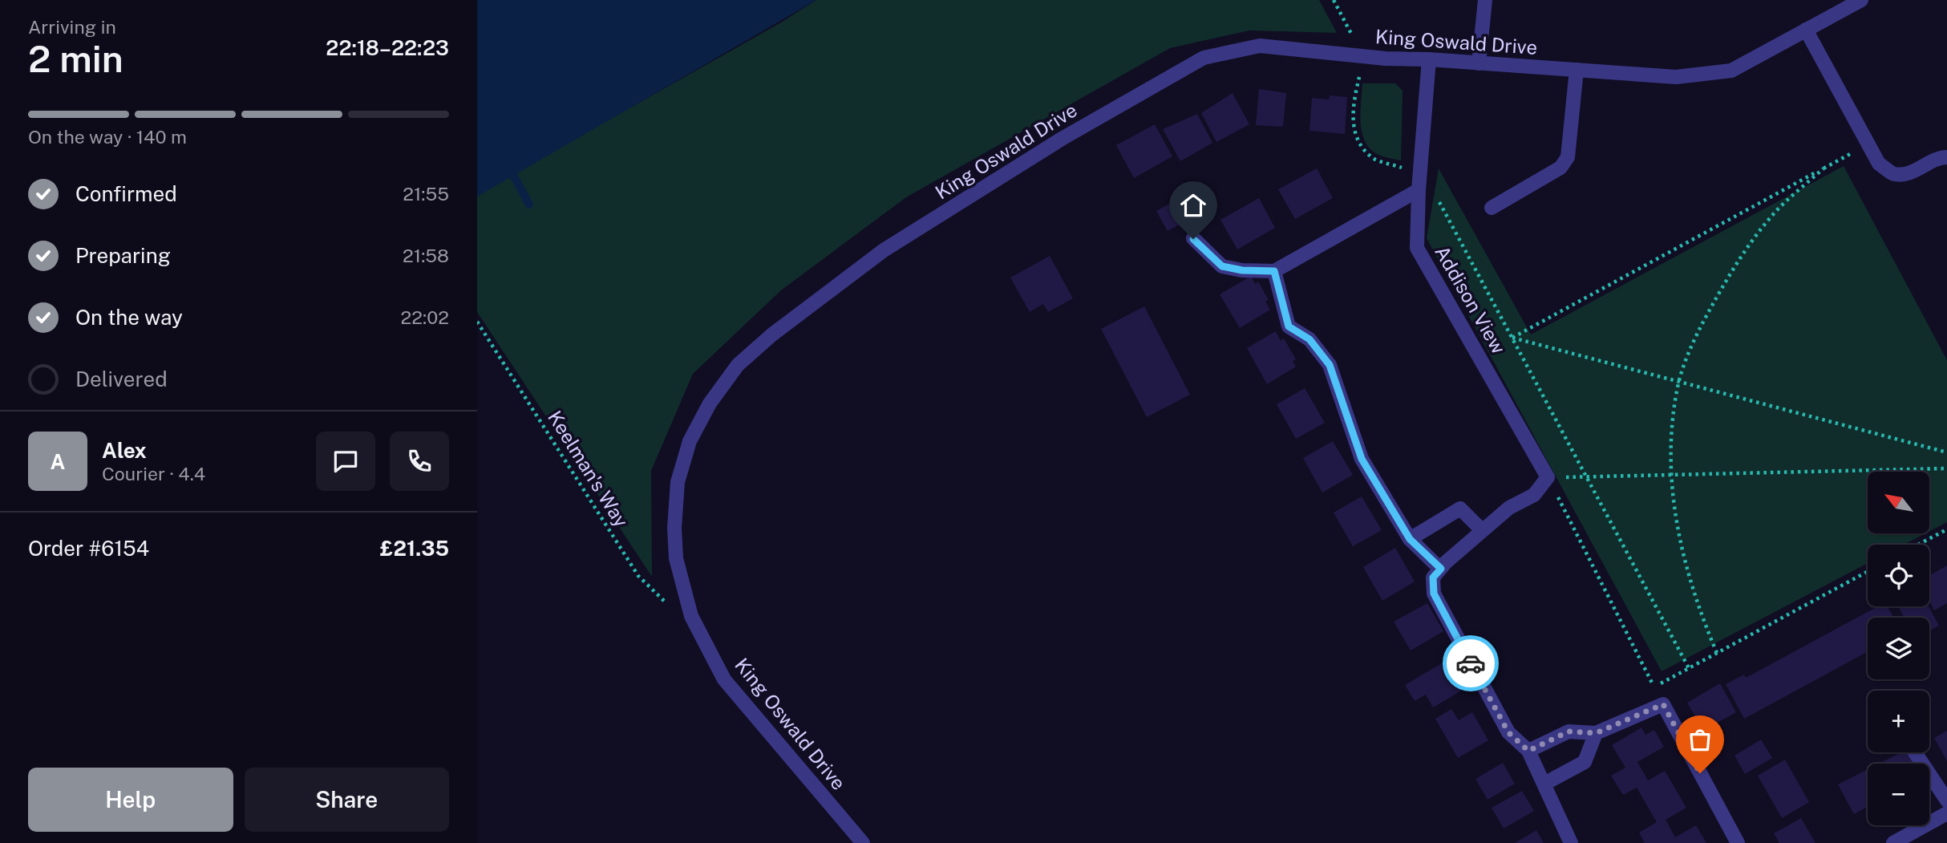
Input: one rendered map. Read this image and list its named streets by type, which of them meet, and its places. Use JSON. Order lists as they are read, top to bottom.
{
  "streets": {
    "street": ["King Oswald Drive", "Addison View"],
    "path": ["Keelman's Way"]
  },
  "crossings": [
    ["King Oswald Drive", "Addison View"],
    ["King Oswald Drive", "Keelman's Way"]
  ],
  "north": "top left",
  "page": {
    "heading": ["2 min", "Arriving in", "22:18–22:23"],
    "panel": [
      "Alex",
      "Courier · 4.4",
      "Order #6154",
      "£21.35"
    ],
    "bar": "On the way · 140 m",
    "list": [
      ["Confirmed", "21:55"],
      ["Preparing", "21:58"],
      ["On the way", "22:02"],
      "Delivered"
    ],
    "round": "A",
    "map_buttons": ["+", "−"],
    "buttons": ["Help", "Share"]
  }
}
